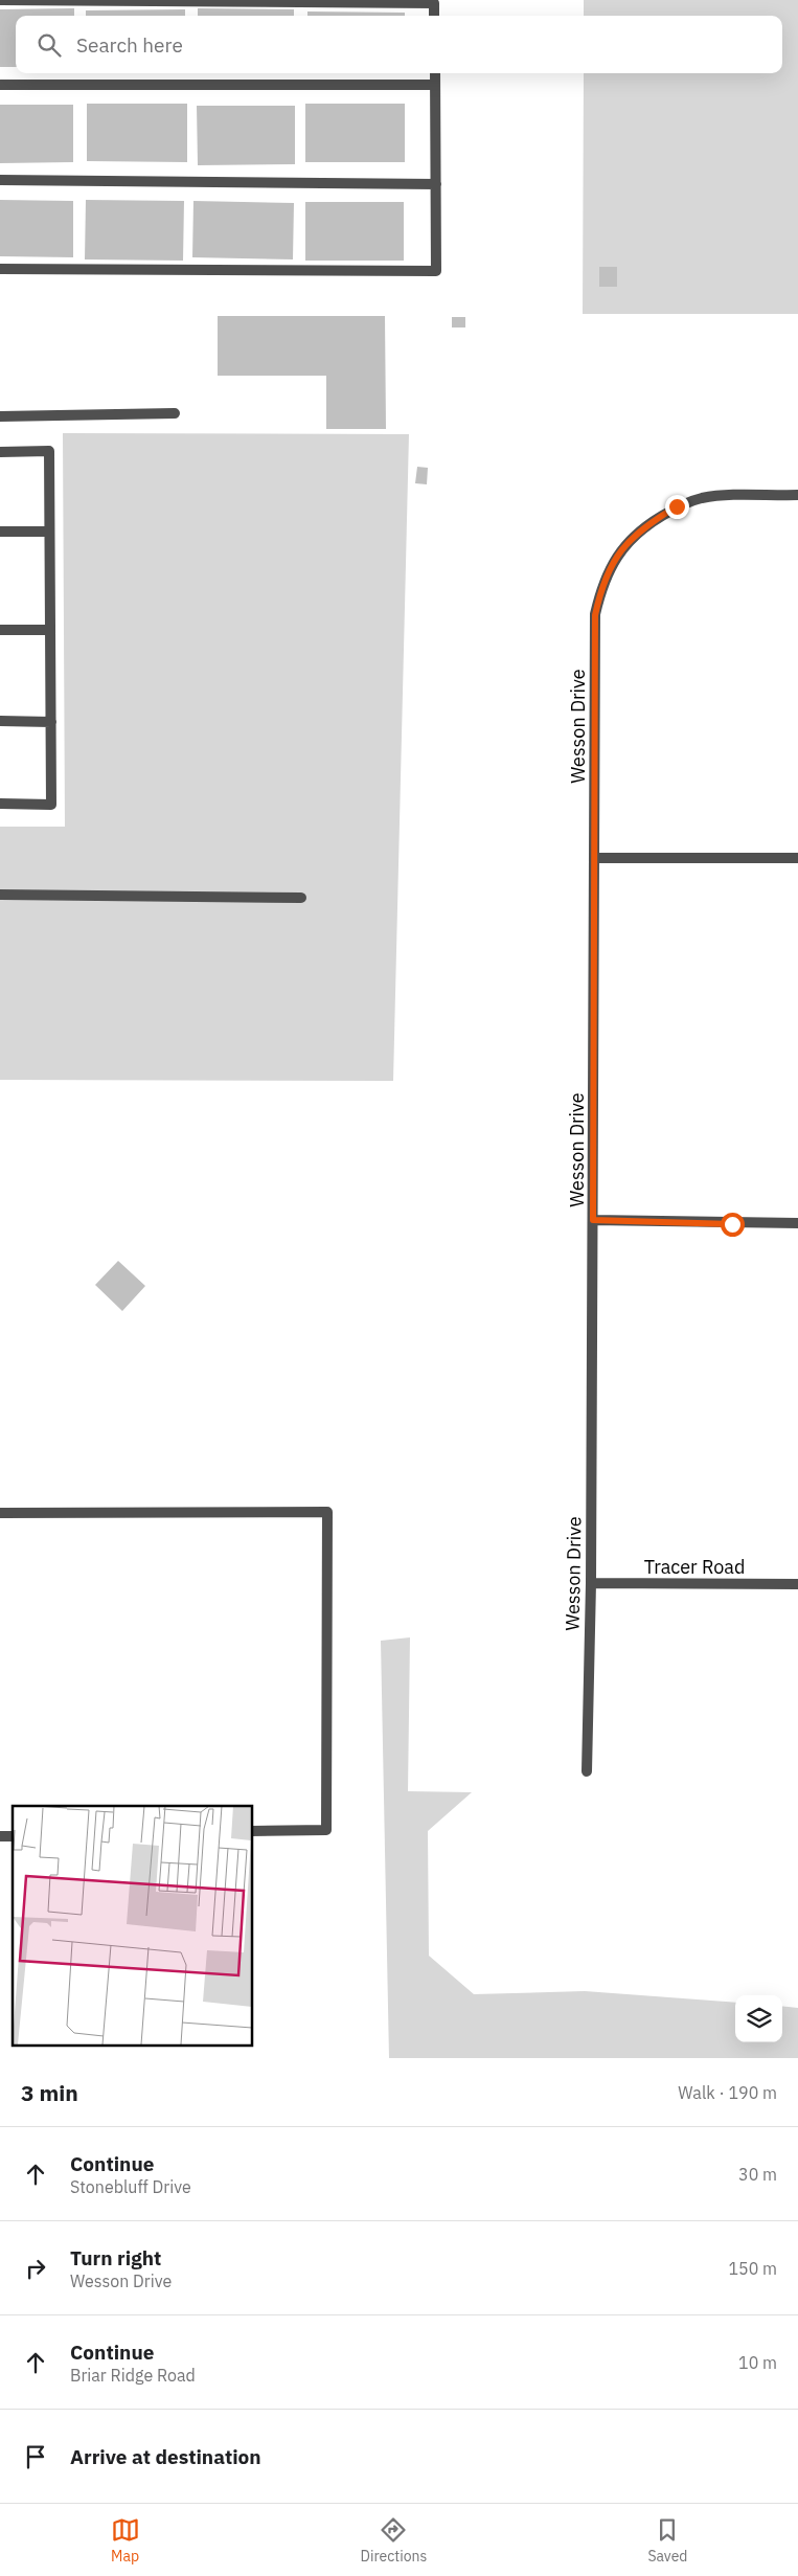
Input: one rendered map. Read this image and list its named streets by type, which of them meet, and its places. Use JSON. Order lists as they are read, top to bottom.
{
  "streets": {
    "street": ["Wesson Drive", "Tracer Road"]
  },
  "crossings": [
    ["Wesson Drive", "Tracer Road"]
  ],
  "page": {
    "search": "Search here",
    "heading": ["3 min", "Walk · 190 m"],
    "list": [
      ["Continue", "Stonebluff Drive", "30 m"],
      ["Turn right", "Wesson Drive", "150 m"],
      ["Continue", "Briar Ridge Road", "10 m"],
      "Arrive at destination"
    ],
    "nav": ["Map", "Directions", "Saved"]
  }
}
